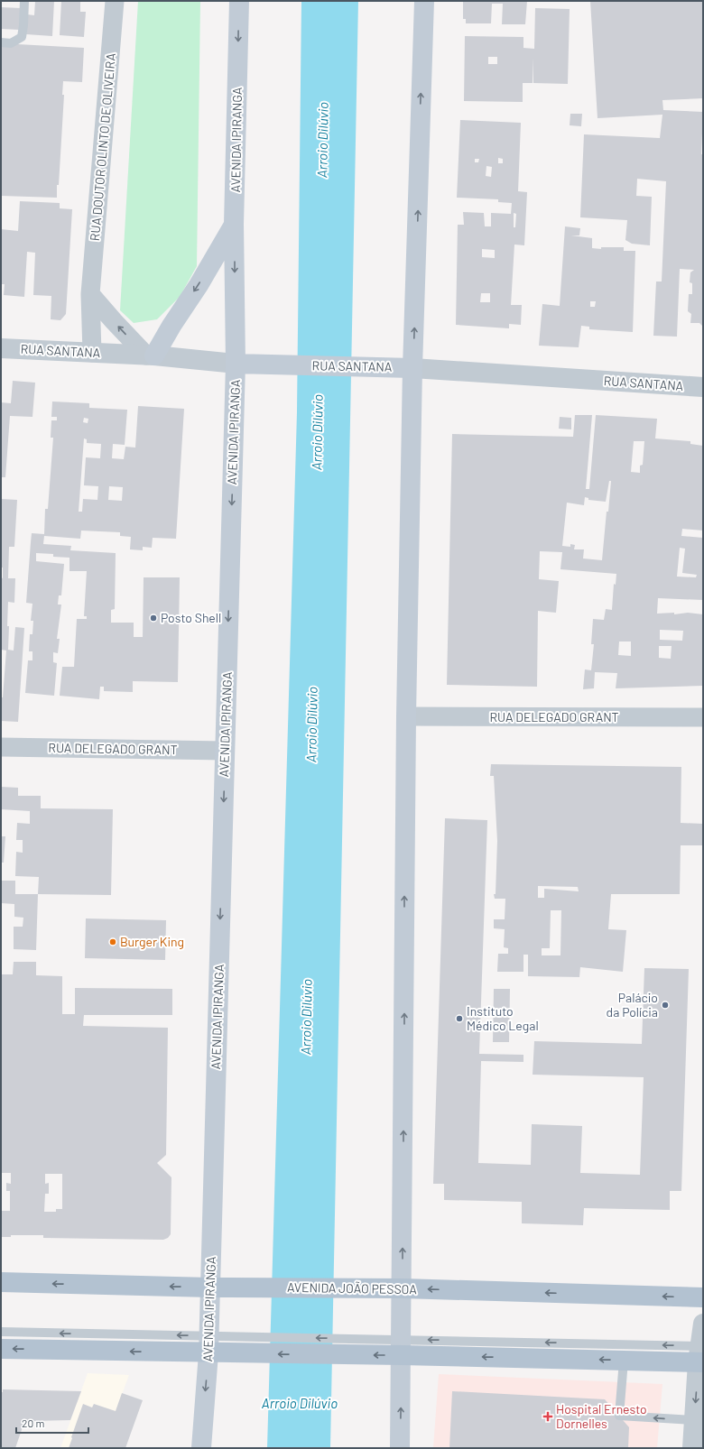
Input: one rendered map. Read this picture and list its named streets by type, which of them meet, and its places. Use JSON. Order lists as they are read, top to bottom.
{
  "streets": {
    "main road": ["AVENIDA IPIRANGA", "RUA SANTANA", "AVENIDA JOÃO PESSOA"],
    "street": ["RUA DOUTOR OLINTO DE OLIVEIRA", "RUA DELEGADO GRANT"]
  },
  "crossings": [
    ["AVENIDA IPIRANGA", "RUA SANTANA"],
    ["AVENIDA IPIRANGA", "RUA DELEGADO GRANT"],
    ["AVENIDA IPIRANGA", "AVENIDA JOÃO PESSOA"],
    ["RUA DOUTOR OLINTO DE OLIVEIRA", "RUA SANTANA"]
  ],
  "one_way": ["AVENIDA IPIRANGA"],
  "water": ["Arroio Dilúvio"],
  "places": {
    "other": [
      "Posto Shell",
      "Burger King",
      "Palácio da Polícia",
      "Instituto Médico Legal"
    ],
    "health": ["Hospital Ernesto Dornelles"]
  },
  "scale_bar": "20 m"
}
